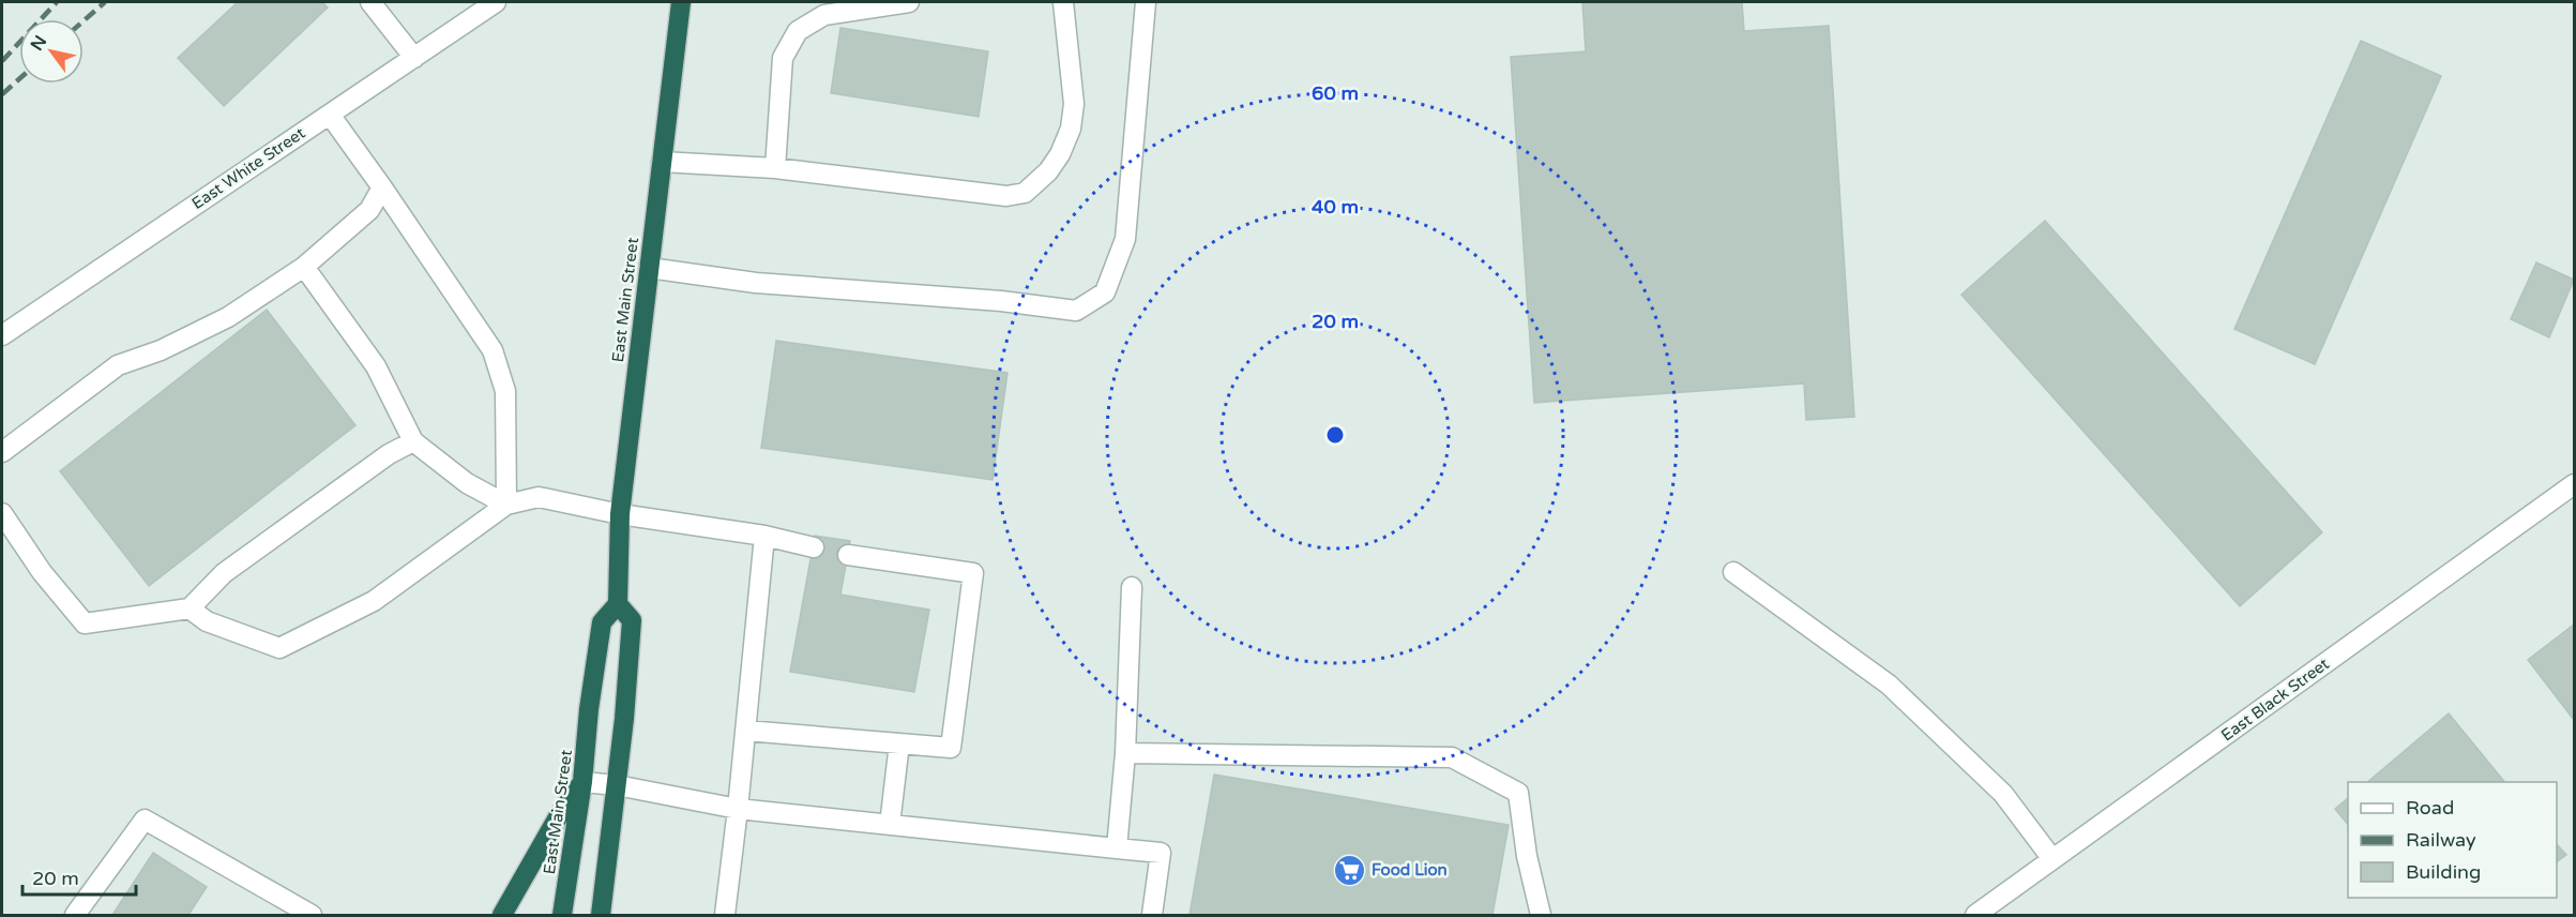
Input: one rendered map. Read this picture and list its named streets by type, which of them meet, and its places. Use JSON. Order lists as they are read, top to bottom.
{
  "streets": {
    "highway": ["East Main Street"],
    "street": ["East White Street", "East Black Street"]
  },
  "places": {
    "supermarket": ["Food Lion"]
  },
  "legend": ["Road", "Railway", "Building"],
  "scale_bar": "20 m",
  "north": "top left",
  "rings": ["60 m", "40 m", "20 m"]
}
